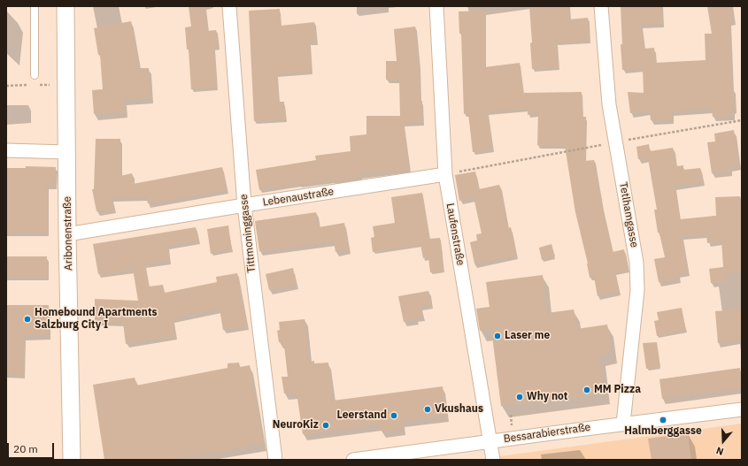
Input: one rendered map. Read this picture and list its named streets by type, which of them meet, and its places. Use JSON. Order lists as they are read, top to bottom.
{
  "streets": {
    "street": [
      "Lebenaustraße",
      "Tetlhamgasse",
      "Aribonenstraße",
      "Tittmoninggasse",
      "Laufenstraße",
      "Bessarabierstraße"
    ]
  },
  "crossings": [
    ["Lebenaustraße", "Aribonenstraße"],
    ["Lebenaustraße", "Tittmoninggasse"],
    ["Lebenaustraße", "Laufenstraße"],
    ["Tetlhamgasse", "Bessarabierstraße"],
    ["Laufenstraße", "Bessarabierstraße"]
  ],
  "places": [
    "Homebound Apartments Salzburg City I",
    "Laser me",
    "MM Pizza",
    "Why not",
    "Vkushaus",
    "Leerstand",
    "Halmberggasse",
    "NeuroKiz"
  ],
  "scale_bar": "20 m",
  "north": "bottom"
}
